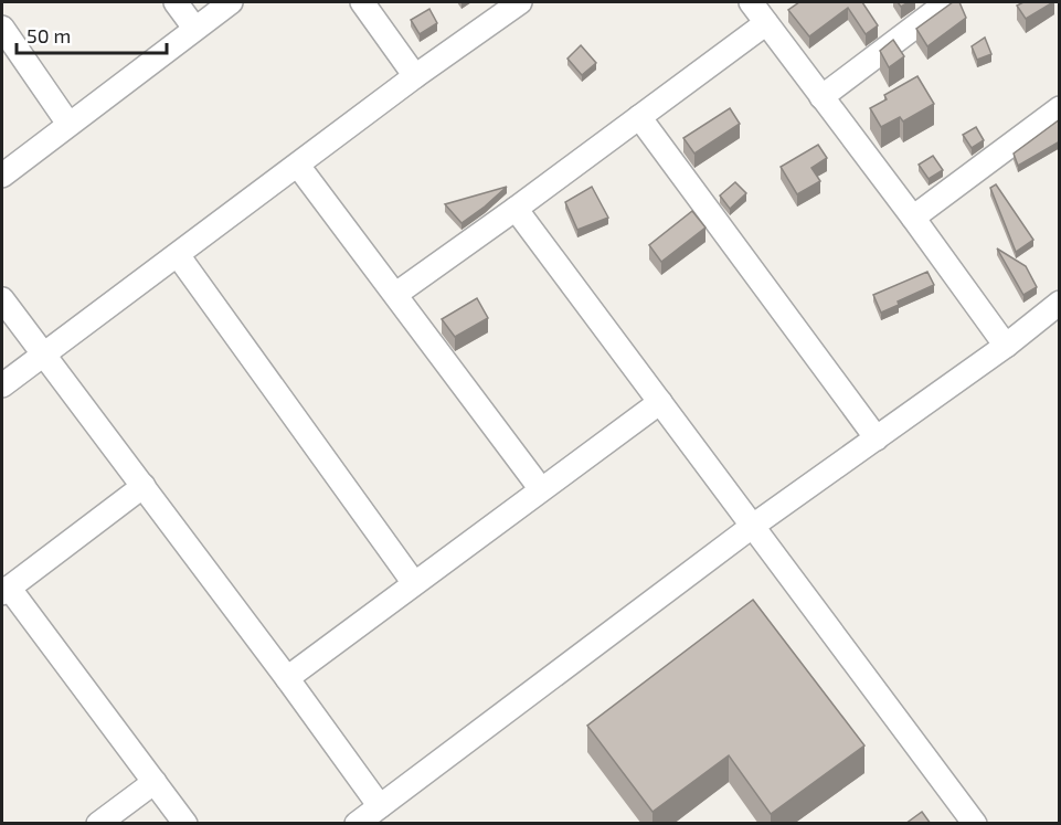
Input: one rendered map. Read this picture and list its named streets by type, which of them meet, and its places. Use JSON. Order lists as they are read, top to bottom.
{
  "scale_bar": "50 m"
}
